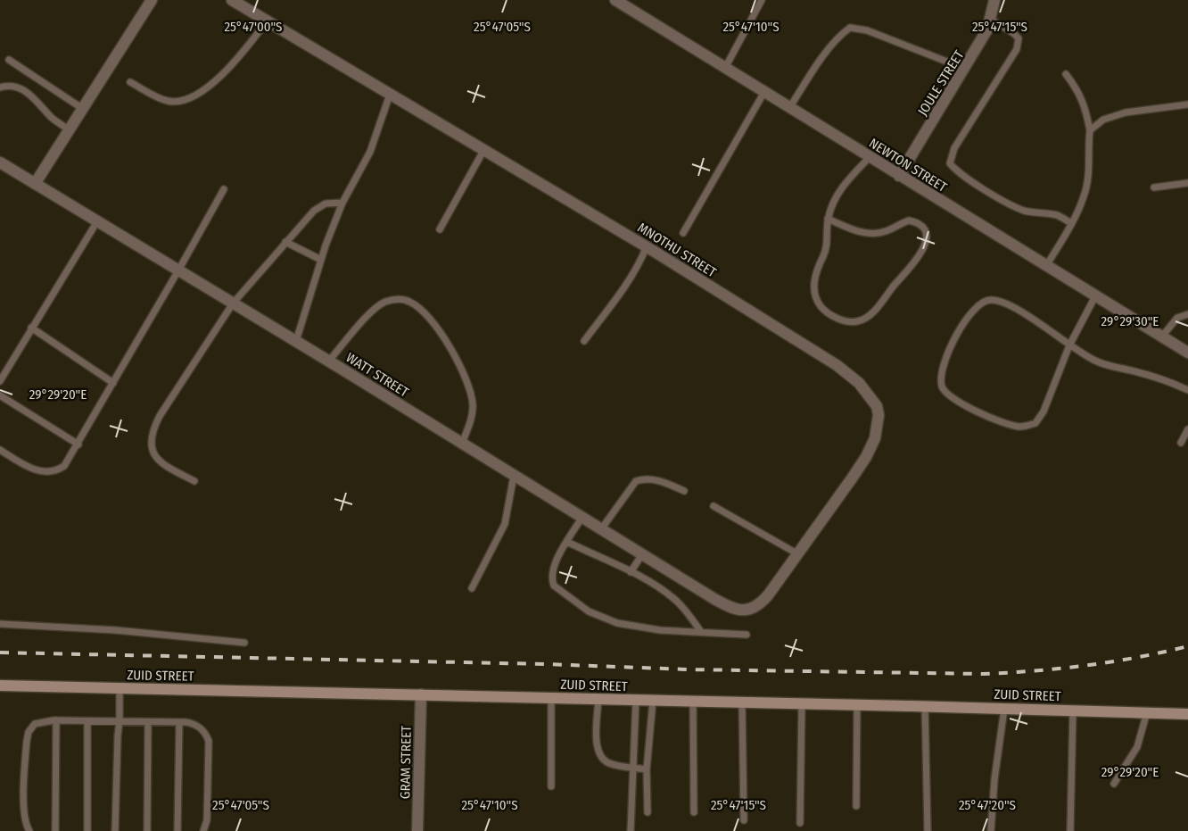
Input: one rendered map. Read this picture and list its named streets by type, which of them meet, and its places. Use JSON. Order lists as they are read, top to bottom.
{
  "streets": {
    "street": [
      "JOULE STREET",
      "NEWTON STREET",
      "MNOTHU STREET",
      "WATT STREET",
      "ZUID STREET",
      "GRAM STREET"
    ]
  },
  "crossings": [
    ["JOULE STREET", "NEWTON STREET"],
    ["MNOTHU STREET", "WATT STREET"],
    ["ZUID STREET", "GRAM STREET"]
  ],
  "coordinates": [
    "25°47'00\"S",
    "25°47'05\"S",
    "25°47'10\"S",
    "25°47'15\"S",
    "29°29'30\"E",
    "29°29'20\"E",
    "25°47'20\"S"
  ]
}
